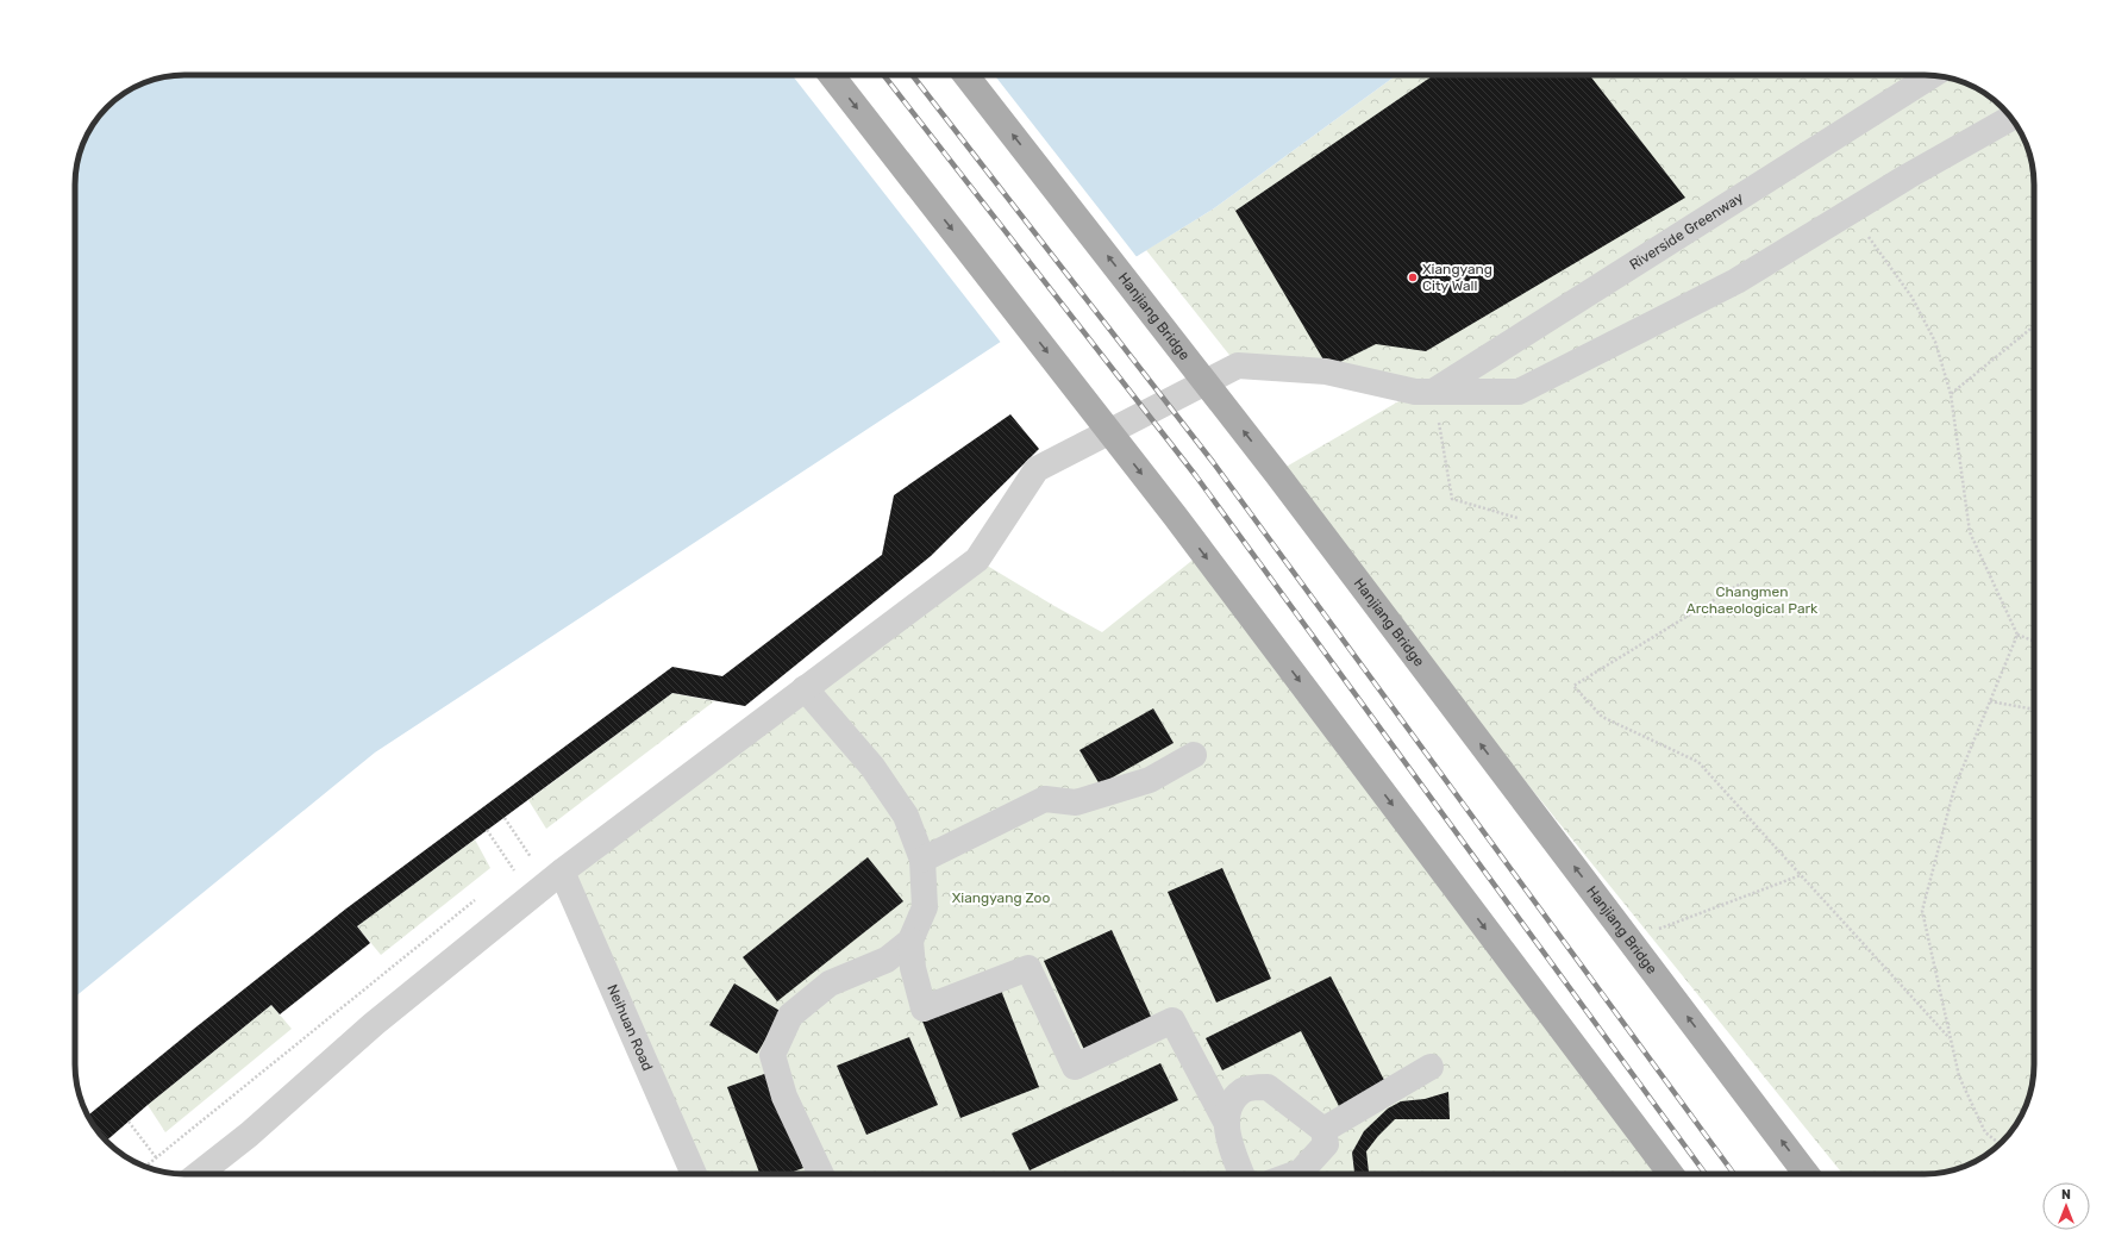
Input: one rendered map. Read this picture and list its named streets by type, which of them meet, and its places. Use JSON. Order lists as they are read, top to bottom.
{
  "streets": {
    "main road": ["Hanjiang Bridge"],
    "street": ["Riverside Greenway", "Neihuan Road"]
  },
  "parks": ["Changmen Archaeological Park", "Xiangyang Zoo"],
  "places": ["Xiangyang City Wall"],
  "north": "top"
}
